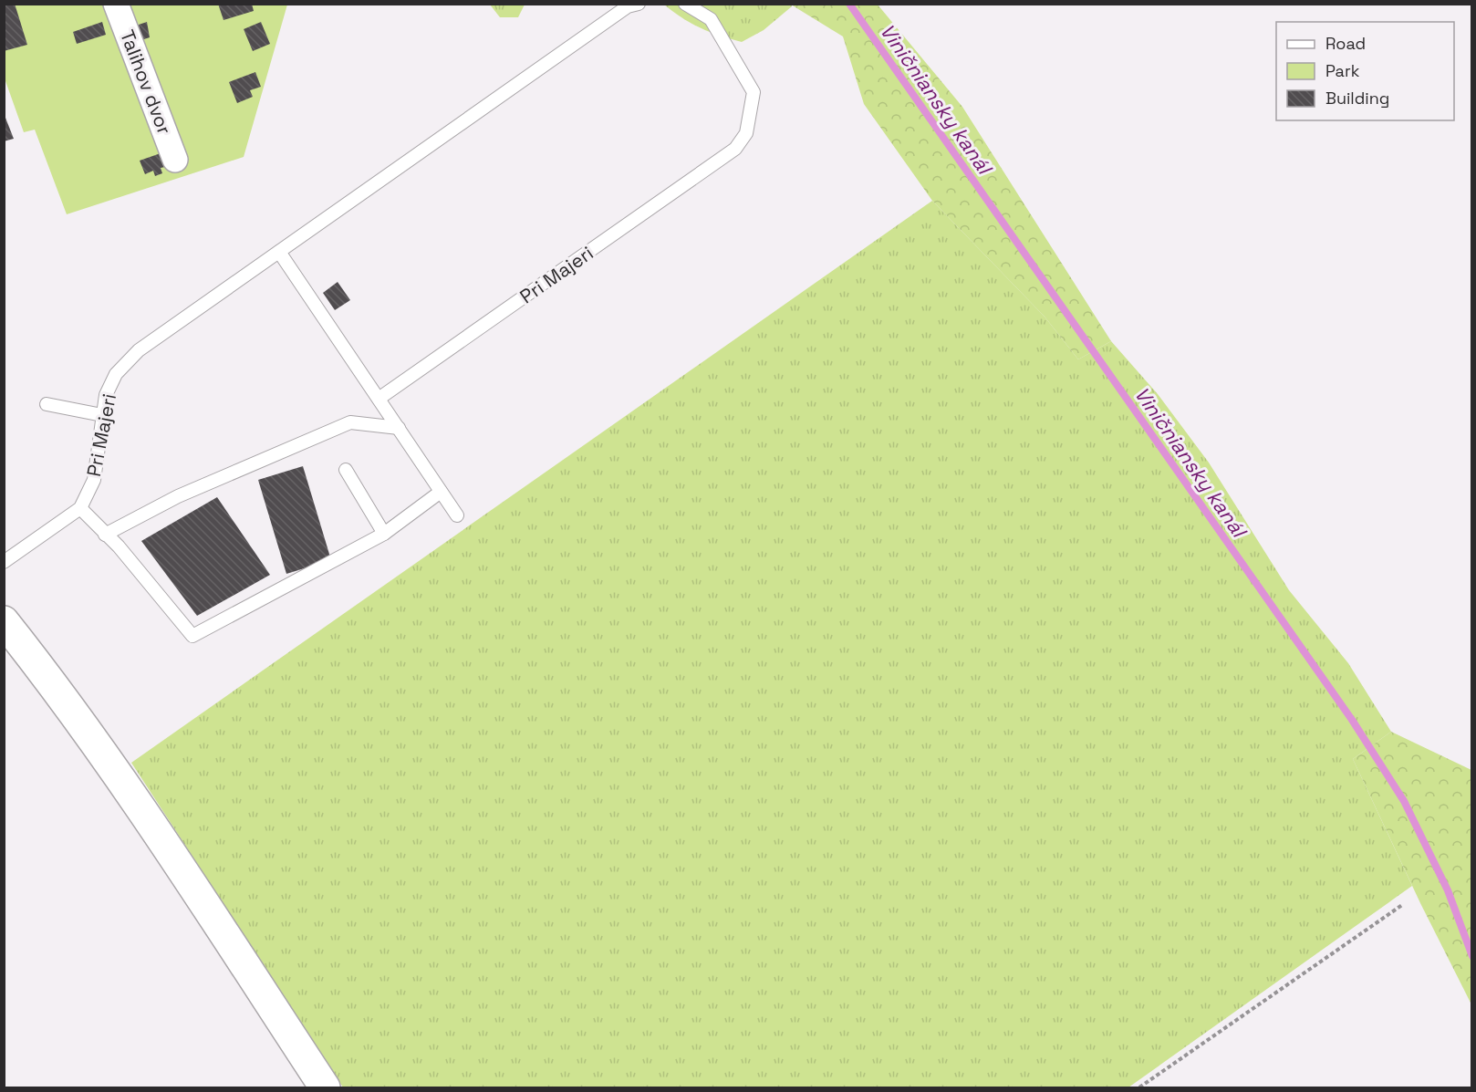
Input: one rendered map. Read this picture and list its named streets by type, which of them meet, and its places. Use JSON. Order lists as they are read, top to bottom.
{
  "streets": {
    "street": ["Talihov dvor"],
    "lane": ["Pri Majeri"]
  },
  "water": ["Viničniansky kanál"],
  "legend": ["Road", "Park", "Building"]
}
